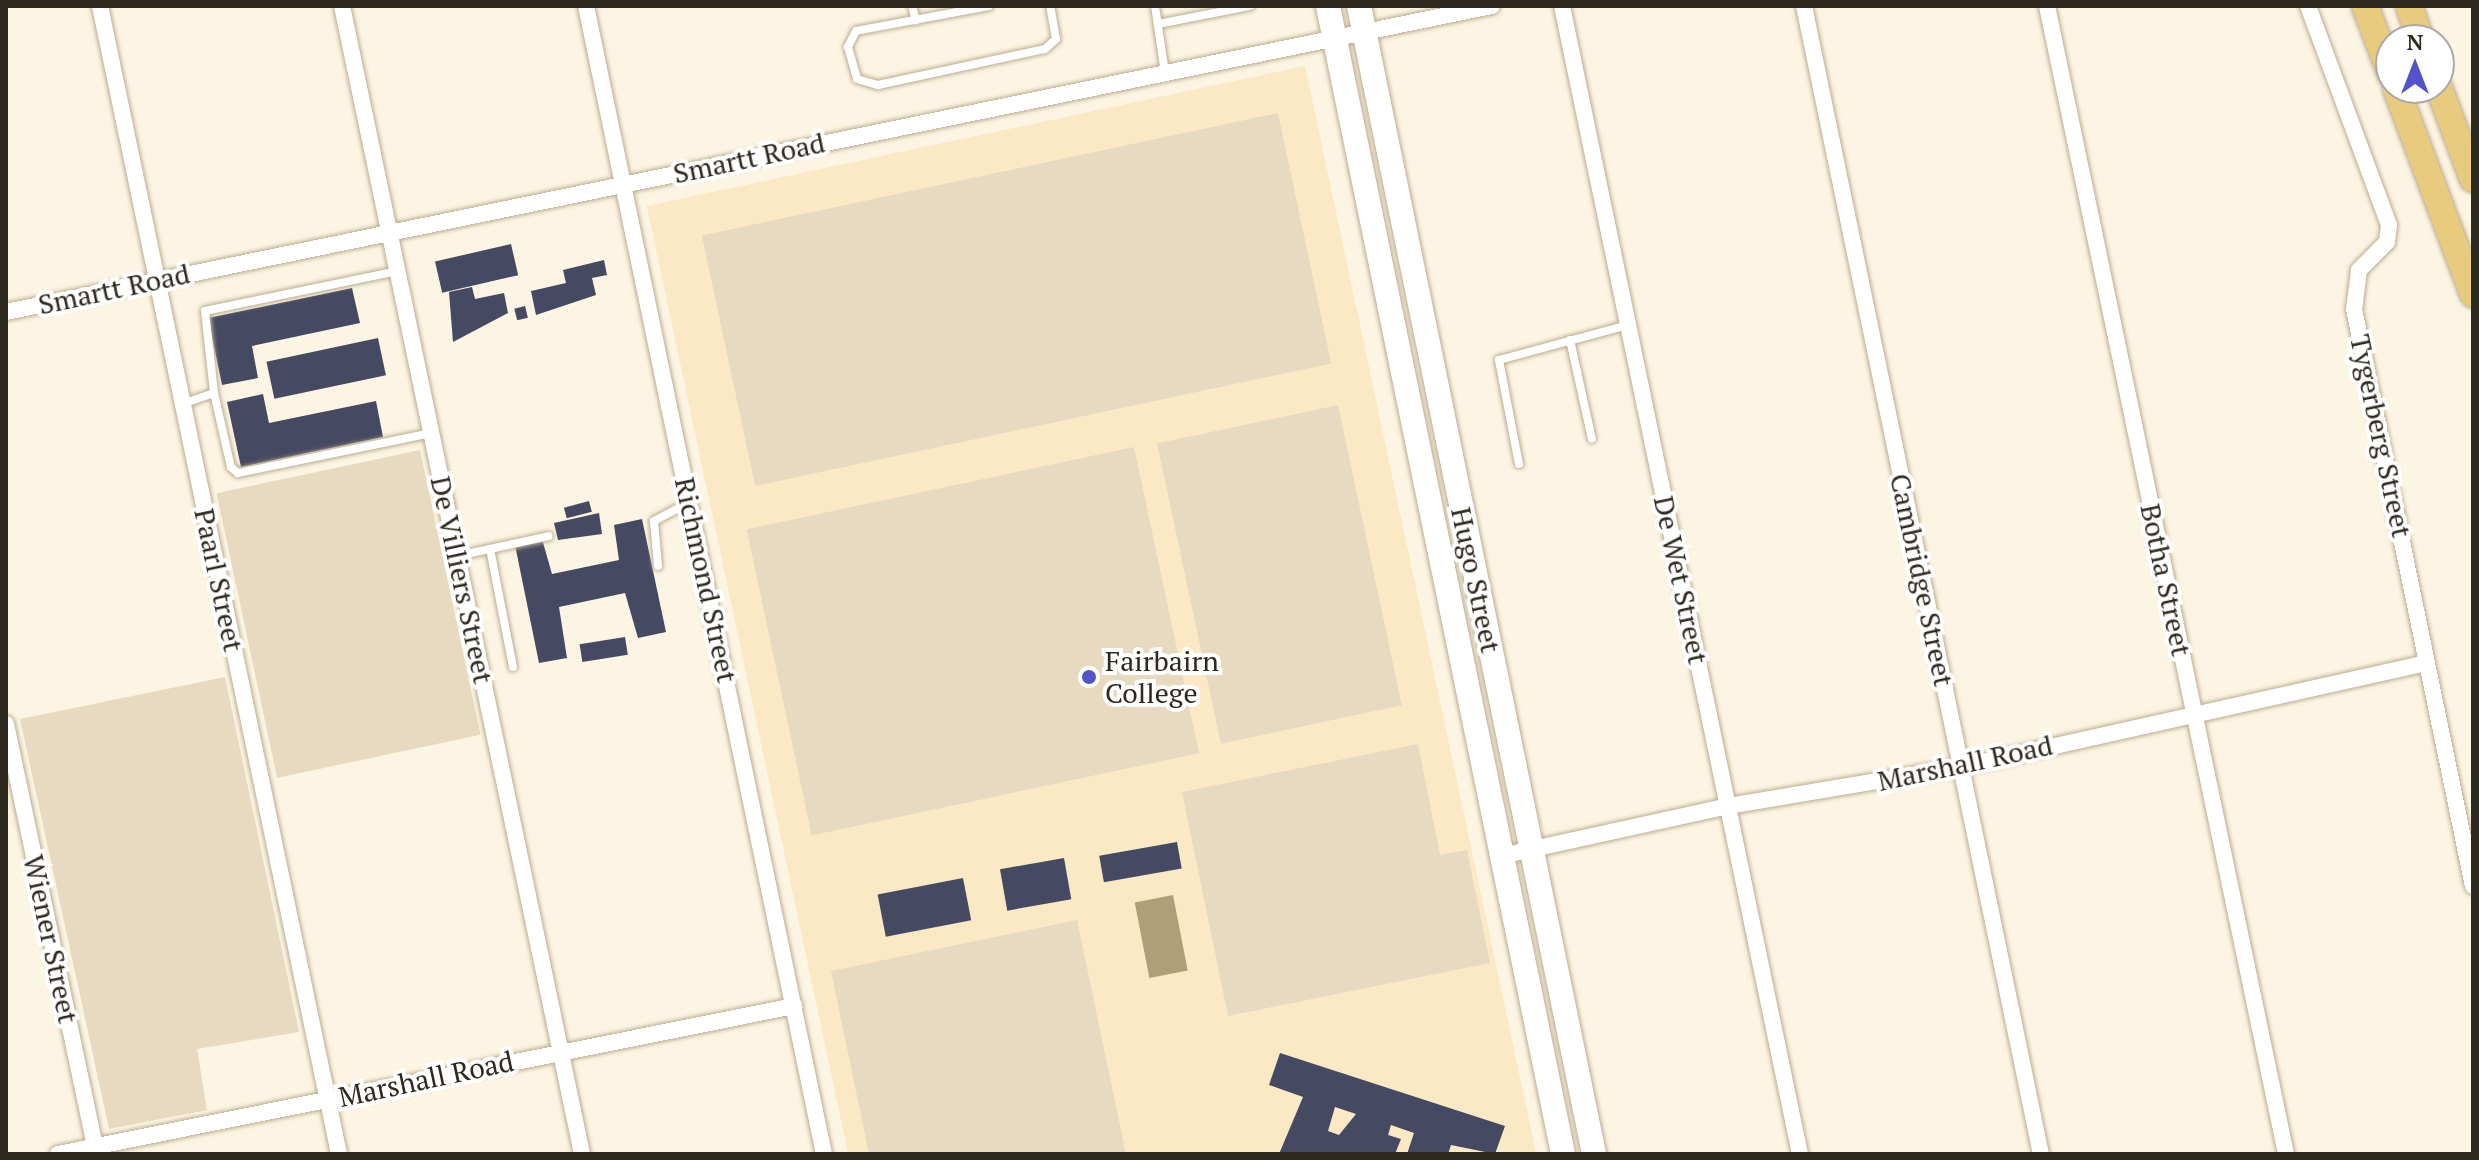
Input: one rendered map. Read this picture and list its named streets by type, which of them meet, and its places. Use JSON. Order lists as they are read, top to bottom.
{
  "streets": {
    "street": [
      "Smartt Road",
      "Tygerberg Street",
      "Paarl Street",
      "De Villiers Street",
      "Richmond Street",
      "Hugo Street",
      "De Wet Street",
      "Cambridge Street",
      "Botha Street",
      "Marshall Road",
      "Wiener Street"
    ]
  },
  "crossings": [
    ["Smartt Road", "Paarl Street"],
    ["Smartt Road", "De Villiers Street"],
    ["Smartt Road", "Richmond Street"],
    ["Smartt Road", "Hugo Street"],
    ["Tygerberg Street", "Marshall Road"],
    ["Paarl Street", "Marshall Road"],
    ["De Villiers Street", "Marshall Road"],
    ["Richmond Street", "Marshall Road"],
    ["Hugo Street", "Marshall Road"],
    ["De Wet Street", "Marshall Road"],
    ["Cambridge Street", "Marshall Road"],
    ["Botha Street", "Marshall Road"],
    ["Marshall Road", "Wiener Street"]
  ],
  "places": ["Fairbairn College"],
  "north": "top"
}
